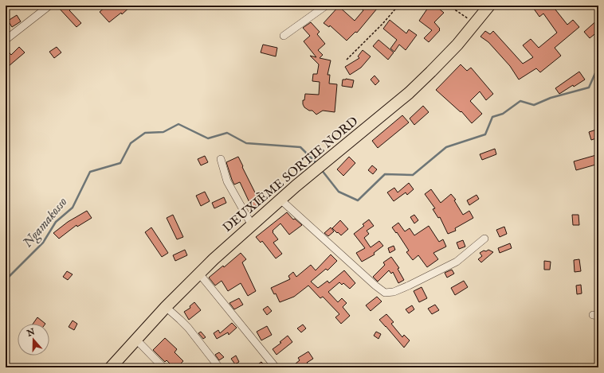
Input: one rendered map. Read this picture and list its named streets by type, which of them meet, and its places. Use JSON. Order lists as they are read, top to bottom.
{
  "streets": {
    "main road": ["DEUXIÈME SORTIE NORD"]
  },
  "water": ["Ngamakosso"],
  "north": "top"
}
